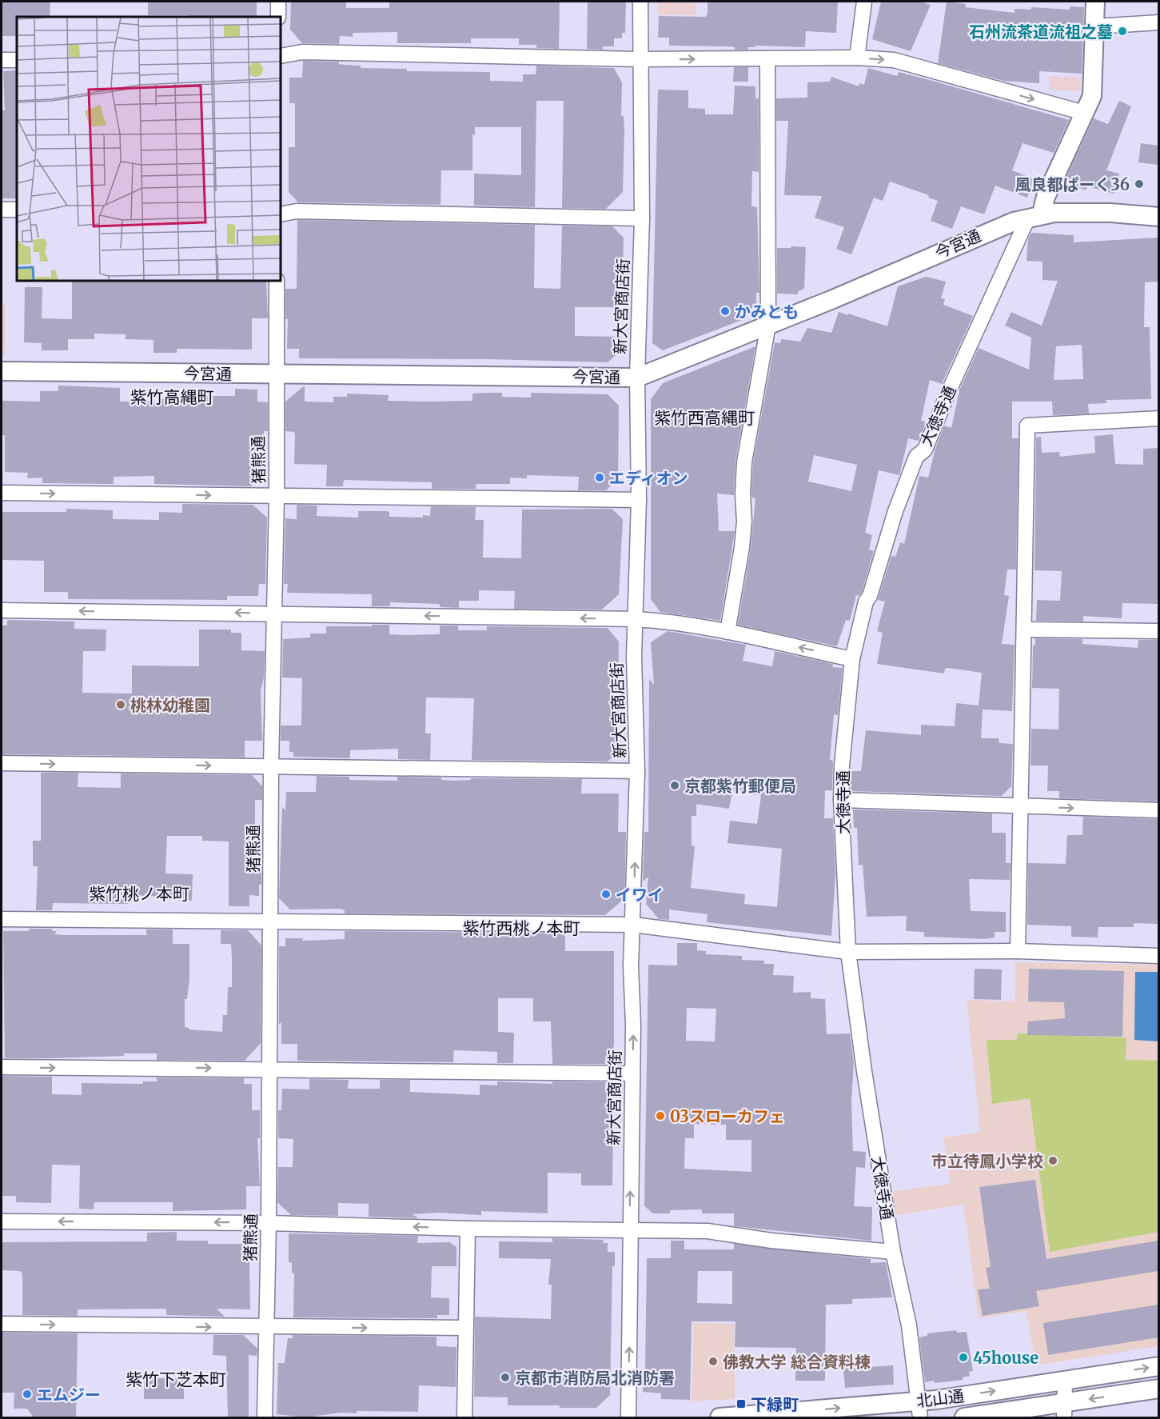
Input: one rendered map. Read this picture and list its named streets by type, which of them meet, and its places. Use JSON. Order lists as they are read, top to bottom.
{
  "streets": {
    "street": [
      "今宮通",
      "新大宮商店街",
      "大徳寺通",
      "猪熊通",
      "北山通"
    ]
  },
  "crossings": [
    ["今宮通", "新大宮商店街"],
    ["今宮通", "大徳寺通"],
    ["今宮通", "猪熊通"],
    ["大徳寺通", "北山通"]
  ],
  "one_way": ["新大宮商店街"],
  "districts": [
    "紫竹高縄町",
    "紫竹西高縄町",
    "紫竹桃ノ本町",
    "紫竹西桃ノ本町",
    "紫竹下芝本町"
  ],
  "places": {
    "other": [
      "石州流茶道流祖之墓",
      "風良都ぱーく36",
      "かみとも",
      "エディオン",
      "桃林幼稚園",
      "京都紫竹郵便局",
      "イワイ",
      "03スローカフェ",
      "市立待鳳小学校",
      "45house",
      "佛教大学 総合資料棟",
      "京都市消防局北消防署",
      "エムジー"
    ],
    "transit": ["下緑町"]
  }
}
